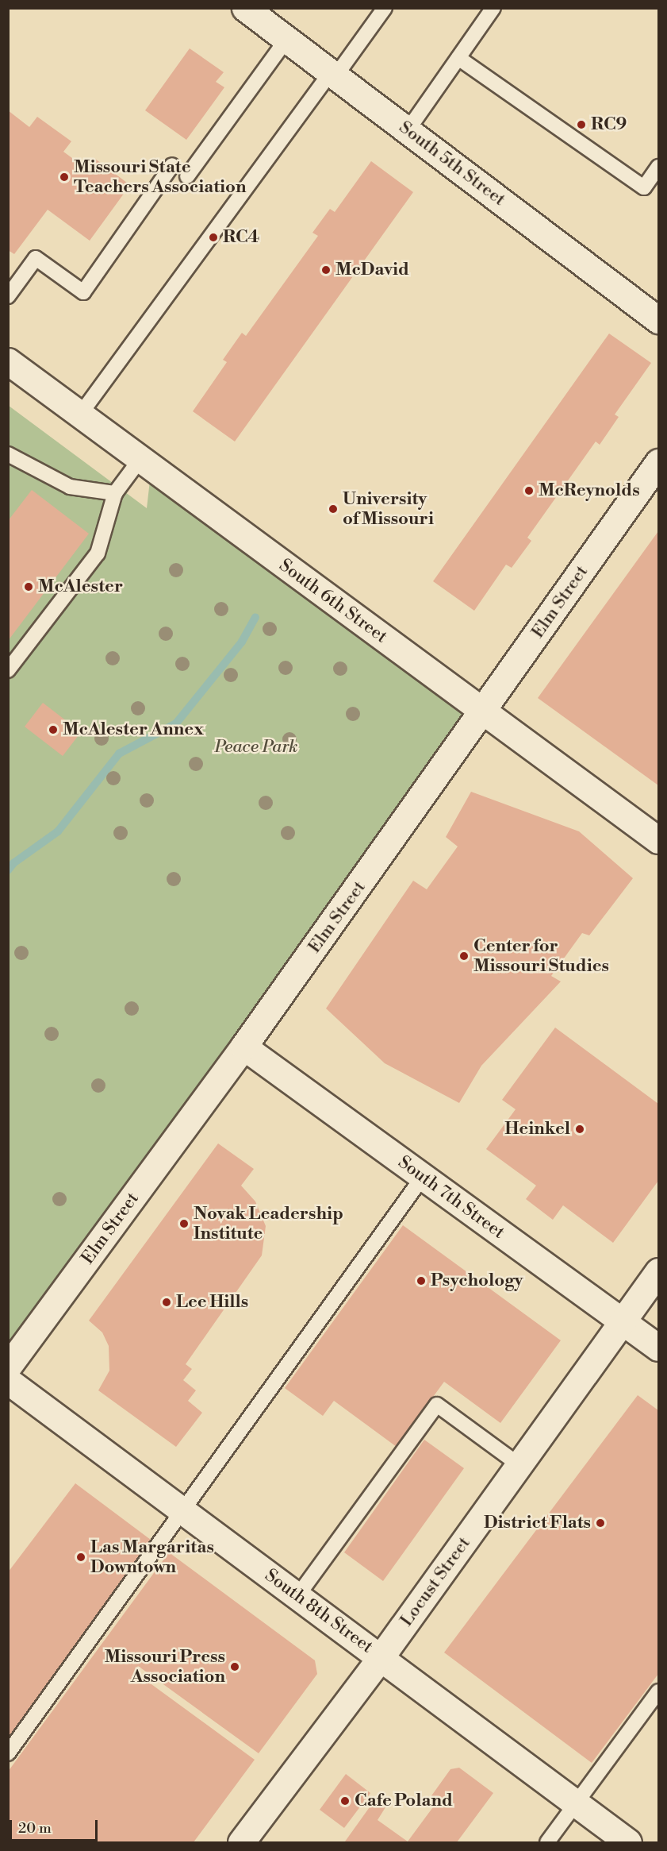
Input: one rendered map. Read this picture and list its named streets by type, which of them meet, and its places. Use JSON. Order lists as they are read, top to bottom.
{
  "streets": {
    "street": [
      "South 5th Street",
      "South 6th Street",
      "Elm Street",
      "South 7th Street",
      "Locust Street",
      "South 8th Street"
    ]
  },
  "crossings": [
    ["South 6th Street", "Elm Street"],
    ["Elm Street", "South 7th Street"],
    ["South 7th Street", "Locust Street"],
    ["Locust Street", "South 8th Street"]
  ],
  "parks": ["Peace Park"],
  "places": [
    "RC9",
    "Missouri State Teachers Association",
    "RC4",
    "McDavid",
    "McReynolds",
    "University of Missouri",
    "McAlester",
    "McAlester Annex",
    "Center for Missouri Studies",
    "Heinkel",
    "Novak Leadership Institute",
    "Psychology",
    "Lee Hills",
    "District Flats",
    "Las Margaritas Downtown",
    "Missouri Press Association",
    "Cafe Poland"
  ],
  "scale_bar": "20 m"
}
